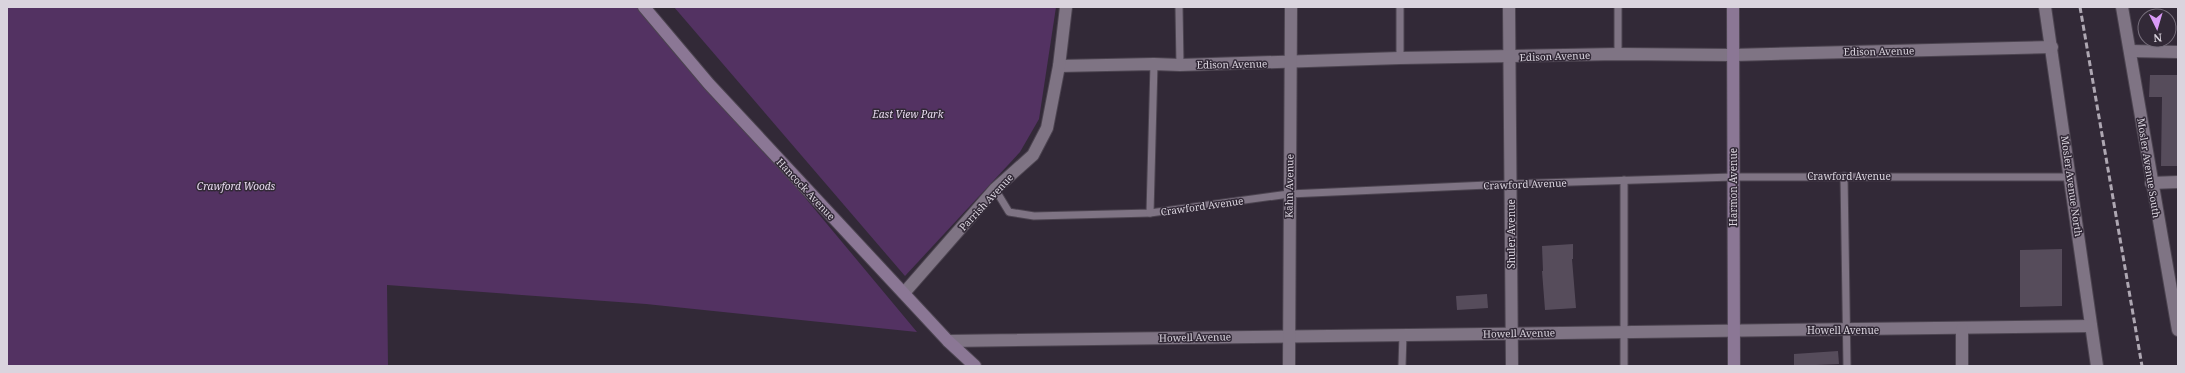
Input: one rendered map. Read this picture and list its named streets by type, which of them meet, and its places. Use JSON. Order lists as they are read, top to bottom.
{
  "streets": {
    "street": [
      "Edison Avenue",
      "Mosler Avenue South",
      "Kahn Avenue",
      "Mosler Avenue North",
      "Harmon Avenue",
      "Hancock Avenue",
      "Parrish Avenue",
      "Shuler Avenue",
      "Howell Avenue"
    ],
    "lane": ["Crawford Avenue"]
  },
  "crossings": [
    ["Edison Avenue", "Kahn Avenue"],
    ["Edison Avenue", "Mosler Avenue North"],
    ["Edison Avenue", "Harmon Avenue"],
    ["Edison Avenue", "Parrish Avenue"],
    ["Edison Avenue", "Shuler Avenue"],
    ["Crawford Avenue", "Kahn Avenue"],
    ["Crawford Avenue", "Mosler Avenue North"],
    ["Crawford Avenue", "Harmon Avenue"],
    ["Crawford Avenue", "Parrish Avenue"],
    ["Crawford Avenue", "Shuler Avenue"],
    ["Kahn Avenue", "Howell Avenue"],
    ["Mosler Avenue North", "Howell Avenue"],
    ["Harmon Avenue", "Howell Avenue"],
    ["Hancock Avenue", "Parrish Avenue"],
    ["Hancock Avenue", "Howell Avenue"],
    ["Shuler Avenue", "Howell Avenue"]
  ],
  "parks": ["East View Park", "Crawford Woods"],
  "north": "bottom"
}
